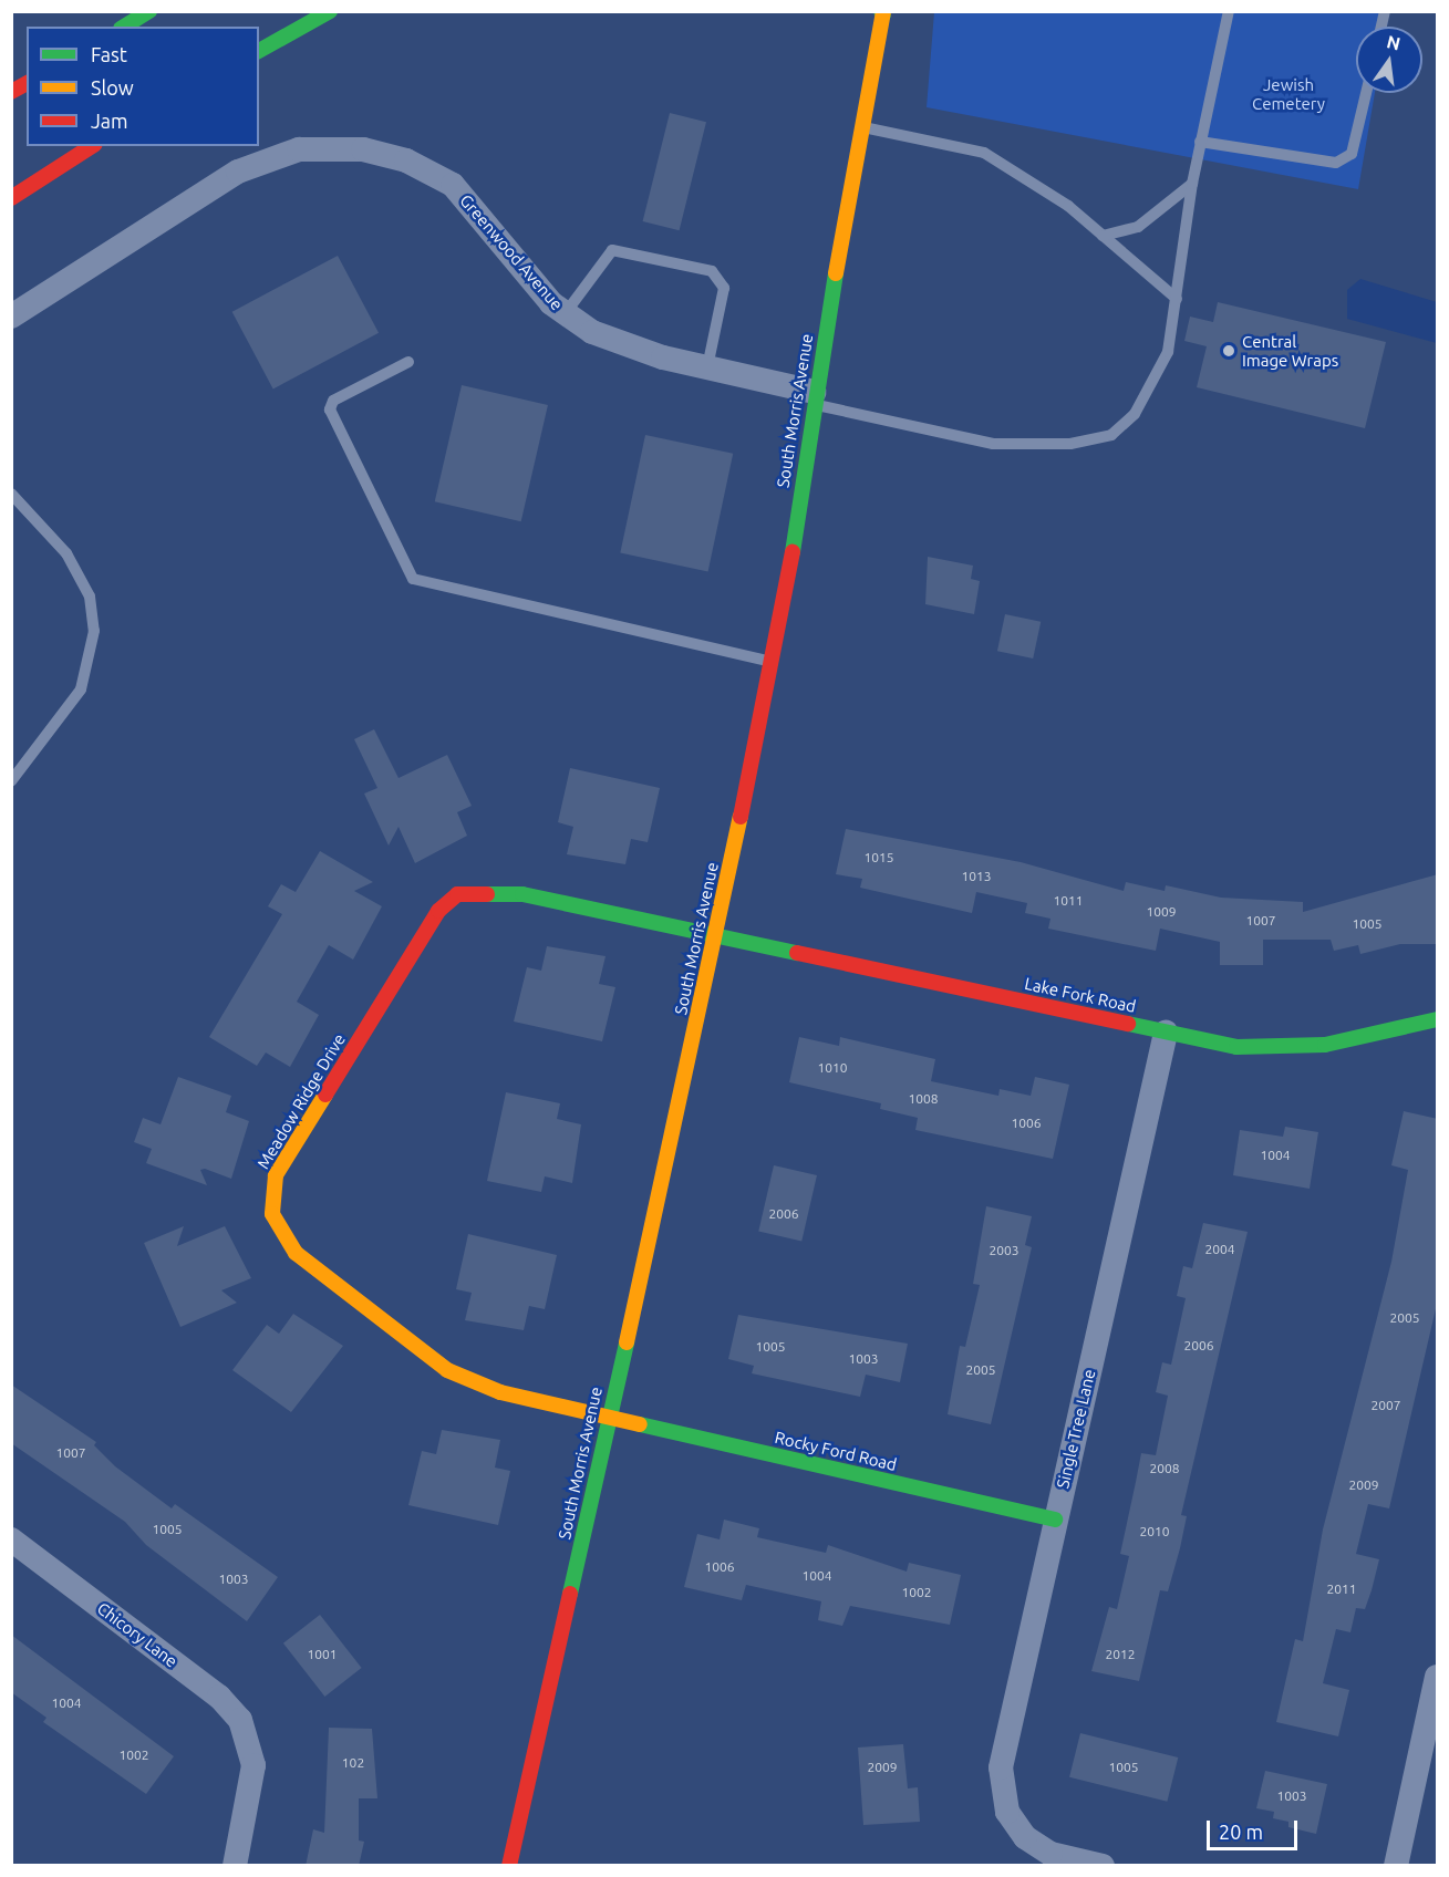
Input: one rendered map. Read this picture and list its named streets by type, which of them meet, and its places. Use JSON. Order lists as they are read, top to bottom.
{
  "streets": {
    "main road": [
      "South Morris Avenue",
      "Lake Fork Road",
      "Meadow Ridge Drive",
      "Rocky Ford Road"
    ],
    "street": ["Greenwood Avenue", "Single Tree Lane", "Chicory Lane"]
  },
  "crossings": [
    ["Greenwood Avenue", "South Morris Avenue"],
    ["South Morris Avenue", "Lake Fork Road"],
    ["South Morris Avenue", "Meadow Ridge Drive"],
    ["South Morris Avenue", "Rocky Ford Road"],
    ["Lake Fork Road", "Meadow Ridge Drive"],
    ["Lake Fork Road", "Single Tree Lane"],
    ["Meadow Ridge Drive", "Rocky Ford Road"],
    ["Single Tree Lane", "Rocky Ford Road"]
  ],
  "parks": ["Jewish Cemetery"],
  "places": ["Central Image Wraps"],
  "house_numbers": [
    "1015",
    "1013",
    "1011",
    "1009",
    "1007",
    "1005",
    "1010",
    "1008",
    "1006",
    "1004",
    "2006",
    "2004",
    "2003",
    "2005",
    "2006",
    "1005",
    "1003",
    "2005",
    "2007",
    "1007",
    "2008",
    "2009",
    "1005",
    "2010",
    "1006",
    "1004",
    "1003",
    "2011",
    "1002",
    "1001",
    "2012",
    "1004",
    "1002",
    "102",
    "2009",
    "1005",
    "1003"
  ],
  "legend": ["Fast", "Slow", "Jam"],
  "scale_bar": "20 m",
  "north": "top"
}
